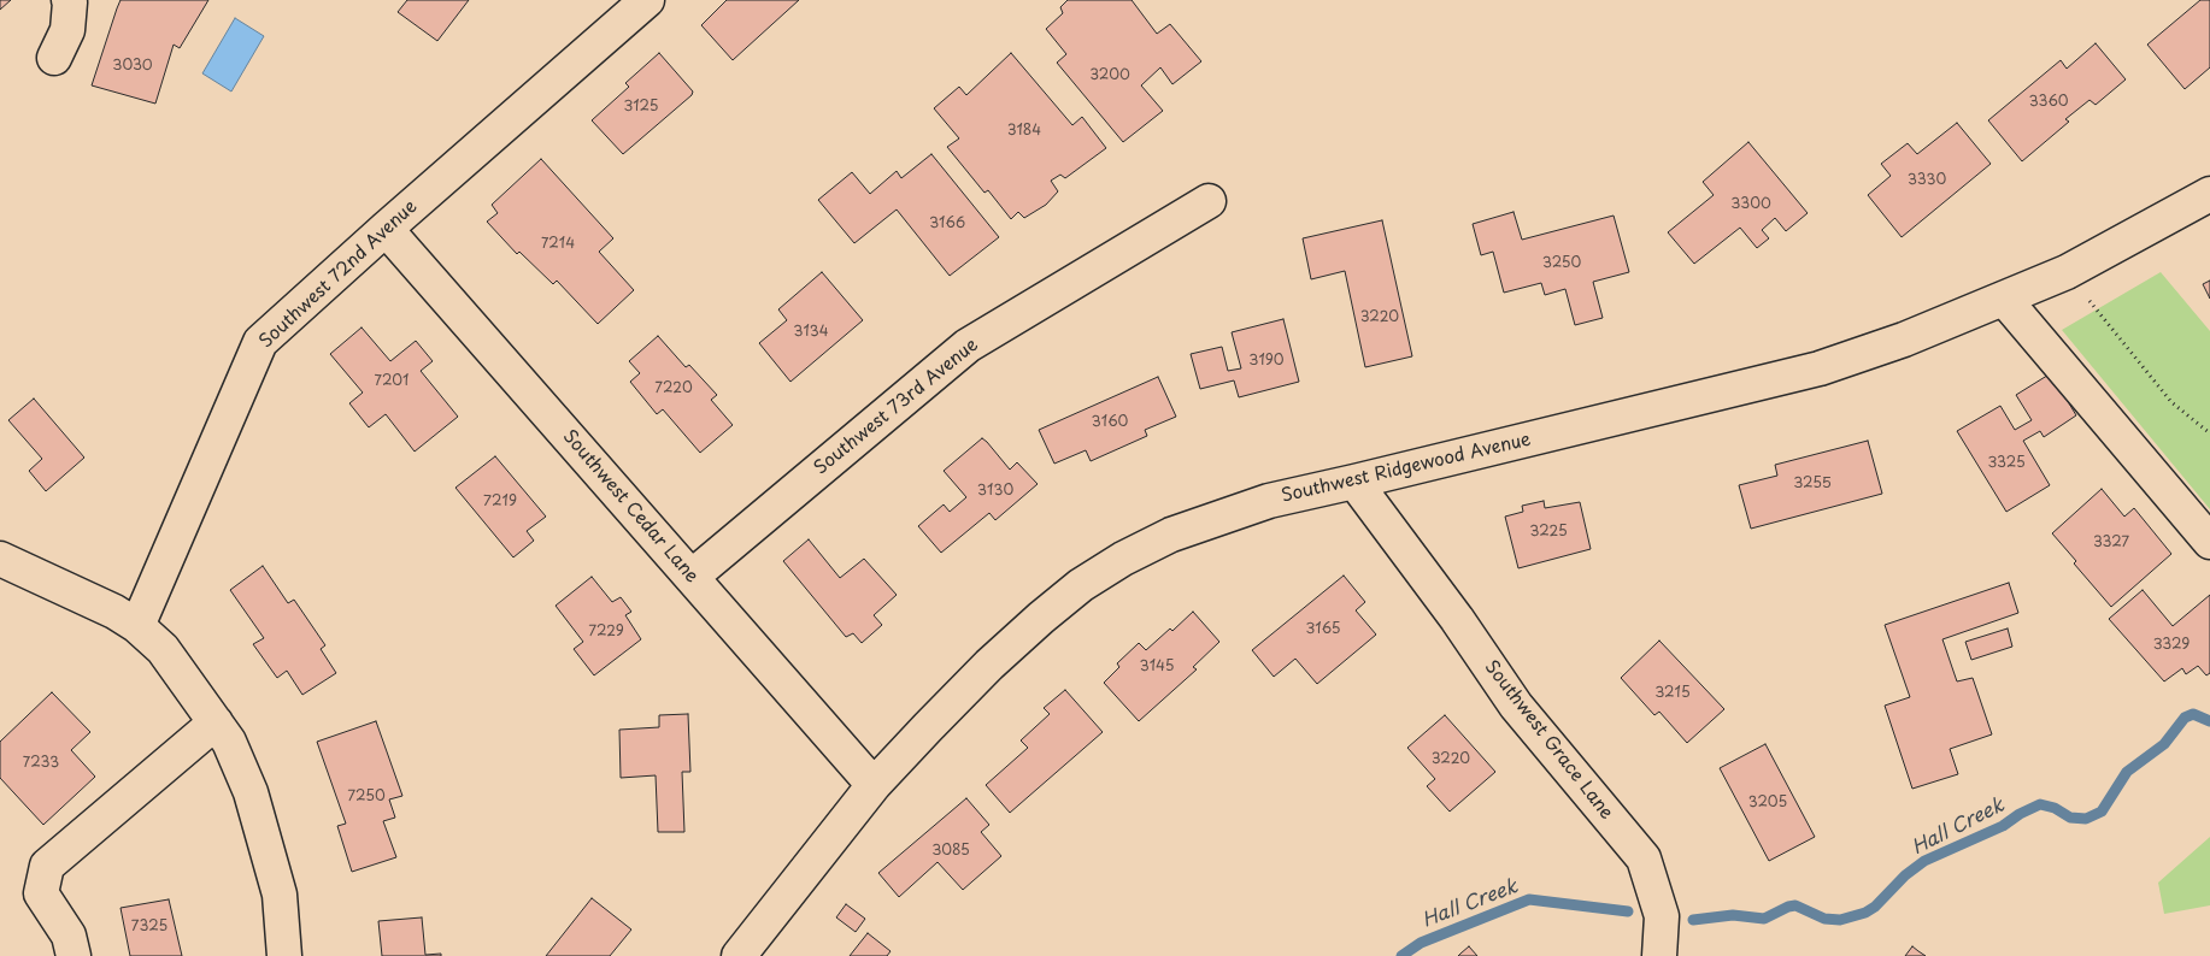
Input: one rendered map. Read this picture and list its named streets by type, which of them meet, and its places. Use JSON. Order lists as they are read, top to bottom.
{
  "streets": {
    "street": [
      "Southwest 72nd Avenue",
      "Southwest 73rd Avenue",
      "Southwest Ridgewood Avenue",
      "Southwest Cedar Lane",
      "Southwest Grace Lane"
    ]
  },
  "crossings": [
    ["Southwest 72nd Avenue", "Southwest Cedar Lane"],
    ["Southwest 73rd Avenue", "Southwest Cedar Lane"],
    ["Southwest Ridgewood Avenue", "Southwest Cedar Lane"],
    ["Southwest Ridgewood Avenue", "Southwest Grace Lane"]
  ],
  "water": ["Hall Creek"],
  "house_numbers": [
    "3030",
    "3200",
    "3360",
    "3125",
    "3184",
    "3330",
    "3300",
    "3166",
    "7214",
    "3250",
    "3220",
    "3134",
    "3190",
    "7201",
    "7220",
    "3160",
    "3325",
    "3255",
    "3130",
    "7219",
    "3225",
    "3327",
    "3165",
    "7229",
    "3329",
    "3145",
    "3215",
    "3220",
    "7233",
    "7250",
    "3205",
    "3085",
    "7325"
  ]
}
